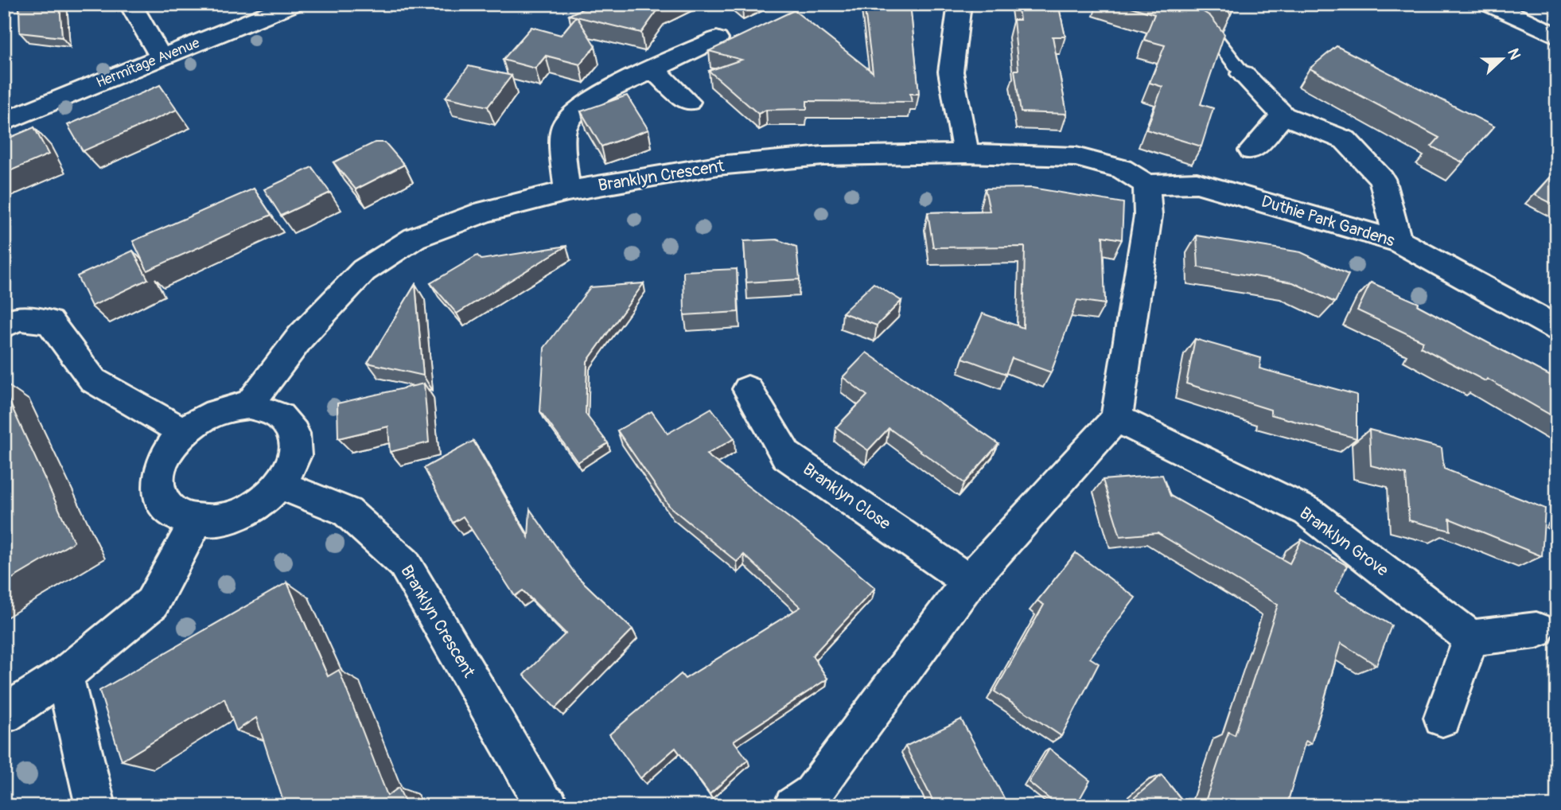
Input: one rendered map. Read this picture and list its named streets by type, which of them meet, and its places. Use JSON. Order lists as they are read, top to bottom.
{
  "streets": {
    "street": [
      "Hermitage Avenue",
      "Branklyn Crescent",
      "Duthie Park Gardens",
      "Branklyn Close",
      "Branklyn Grove"
    ]
  },
  "crossings": [
    ["Branklyn Crescent", "Duthie Park Gardens"]
  ],
  "north": "right"
}
